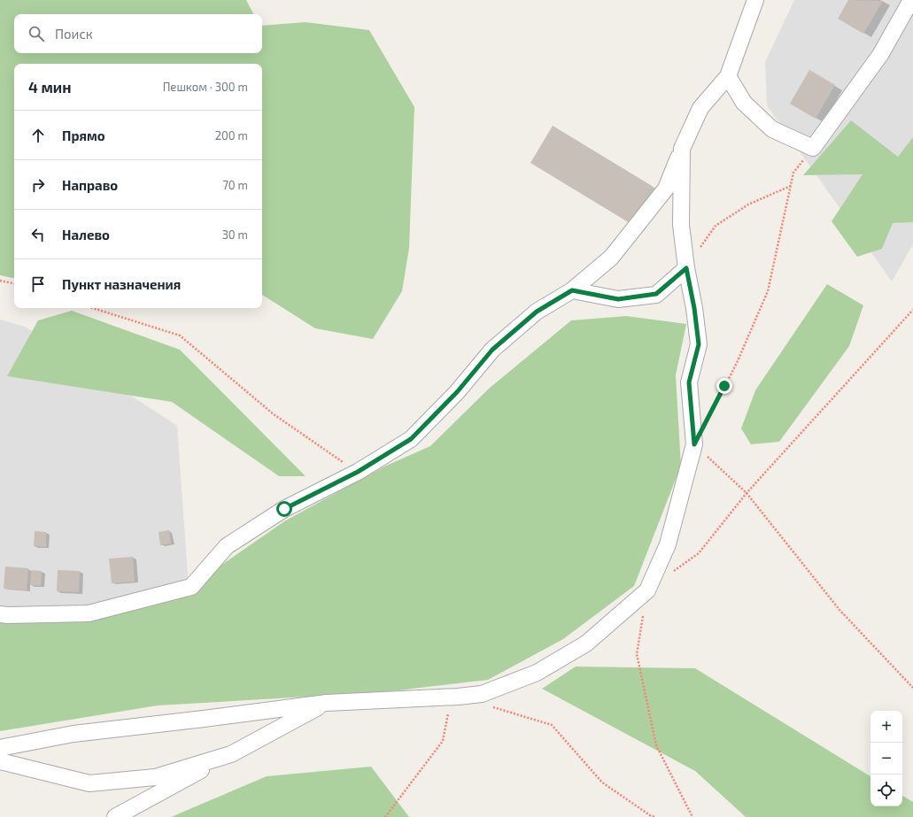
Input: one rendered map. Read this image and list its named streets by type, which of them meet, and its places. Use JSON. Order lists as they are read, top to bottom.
{
  "page": {
    "search": "Поиск",
    "heading": ["4 мин", "Пешком · 300 m"],
    "list": [
      ["Прямо", "200 m"],
      ["Направо", "70 m"],
      ["Налево", "30 m"],
      "Пункт назначения"
    ],
    "map_buttons": ["+", "−"]
  }
}
